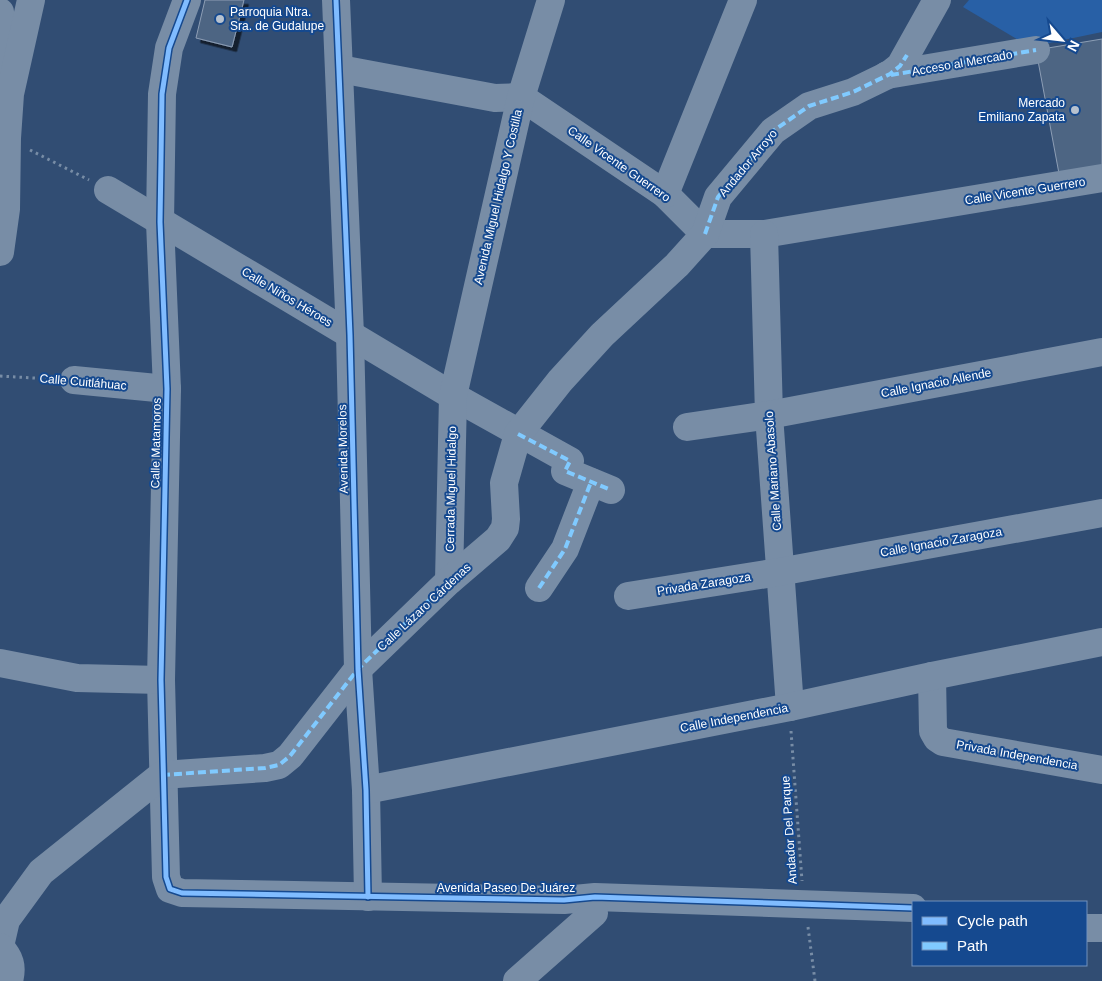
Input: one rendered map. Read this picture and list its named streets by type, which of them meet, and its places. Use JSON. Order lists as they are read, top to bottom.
{
  "streets": {
    "street": [
      "Acceso al Mercado",
      "Andador Arroyo",
      "Calle Vicente Guerrero",
      "Avenida Miguel Hidalgo Y Costilla",
      "Calle Niños Héroes",
      "Calle Cuitláhuac",
      "Calle Ignacio Allende",
      "Calle Matamoros",
      "Avenida Morelos",
      "Calle Mariano Abasolo",
      "Cerrada Miguel Hidalgo",
      "Calle Ignacio Zaragoza",
      "Privada Zaragoza",
      "Calle Lázaro Cárdenas",
      "Calle Independencia",
      "Privada Independencia",
      "Avenida Paseo De Juárez"
    ],
    "path": ["Andador Del Parque"]
  },
  "crossings": [
    ["Acceso al Mercado", "Andador Arroyo"],
    ["Andador Arroyo", "Calle Vicente Guerrero"],
    ["Andador Arroyo", "Calle Lázaro Cárdenas"],
    ["Calle Vicente Guerrero", "Avenida Miguel Hidalgo Y Costilla"],
    ["Calle Vicente Guerrero", "Calle Mariano Abasolo"],
    ["Calle Vicente Guerrero", "Calle Lázaro Cárdenas"],
    ["Avenida Miguel Hidalgo Y Costilla", "Calle Niños Héroes"],
    ["Avenida Miguel Hidalgo Y Costilla", "Cerrada Miguel Hidalgo"],
    ["Calle Niños Héroes", "Calle Matamoros"],
    ["Calle Niños Héroes", "Avenida Morelos"],
    ["Calle Niños Héroes", "Cerrada Miguel Hidalgo"],
    ["Calle Niños Héroes", "Calle Lázaro Cárdenas"],
    ["Calle Cuitláhuac", "Calle Matamoros"],
    ["Calle Ignacio Allende", "Calle Mariano Abasolo"],
    ["Calle Matamoros", "Calle Lázaro Cárdenas"],
    ["Calle Matamoros", "Avenida Paseo De Juárez"],
    ["Avenida Morelos", "Calle Lázaro Cárdenas"],
    ["Avenida Morelos", "Calle Independencia"],
    ["Avenida Morelos", "Avenida Paseo De Juárez"],
    ["Calle Mariano Abasolo", "Calle Ignacio Zaragoza"],
    ["Calle Mariano Abasolo", "Privada Zaragoza"],
    ["Calle Mariano Abasolo", "Calle Independencia"],
    ["Calle Mariano Abasolo", "Andador Del Parque"],
    ["Cerrada Miguel Hidalgo", "Calle Lázaro Cárdenas"],
    ["Calle Ignacio Zaragoza", "Privada Zaragoza"],
    ["Calle Independencia", "Privada Independencia"],
    ["Calle Independencia", "Andador Del Parque"],
    ["Andador Del Parque", "Avenida Paseo De Juárez"]
  ],
  "places": ["Parroquia Ntra. Sra. de Gudalupe", "Mercado Emiliano Zapata"],
  "legend": ["Cycle path", "Path"],
  "north": "bottom right"
}
